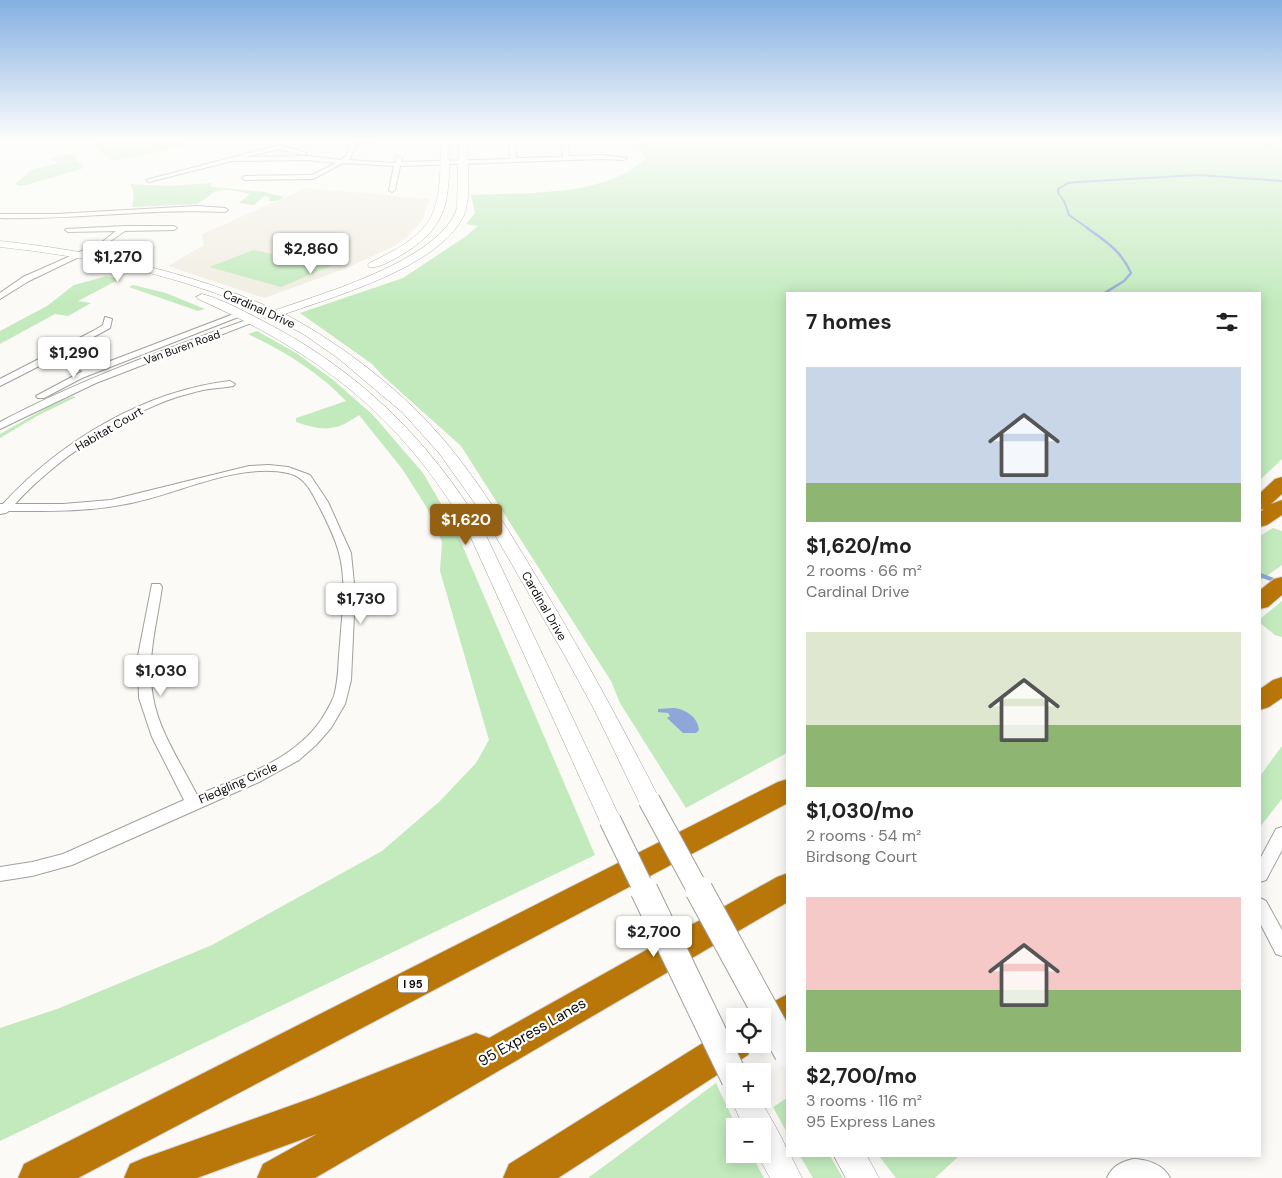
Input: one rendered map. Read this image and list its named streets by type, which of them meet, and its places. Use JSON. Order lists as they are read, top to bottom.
{
  "streets": {
    "highway": ["I 95", "95 Express Lanes"],
    "main road": ["Cardinal Drive"],
    "street": ["Van Buren Road", "Habitat Court", "Fledgling Circle"]
  },
  "crossings": [
    ["Cardinal Drive", "Van Buren Road"],
    ["Habitat Court", "Fledgling Circle"]
  ],
  "page": {
    "price": [
      "$2,860",
      "$1,270",
      "$1,290",
      "$1,620",
      "$1,730",
      "$1,030",
      "$2,700"
    ],
    "heading": "7 homes",
    "list": [
      {
        "name": "$1,620/mo",
        "note": "2 rooms · 66 m² · Cardinal Drive"
      },
      {
        "name": "$1,030/mo",
        "note": "2 rooms · 54 m² · Birdsong Court"
      },
      {
        "name": "$2,700/mo",
        "note": "3 rooms · 116 m² · 95 Express Lanes"
      }
    ],
    "map_buttons": ["+", "−"]
  }
}
